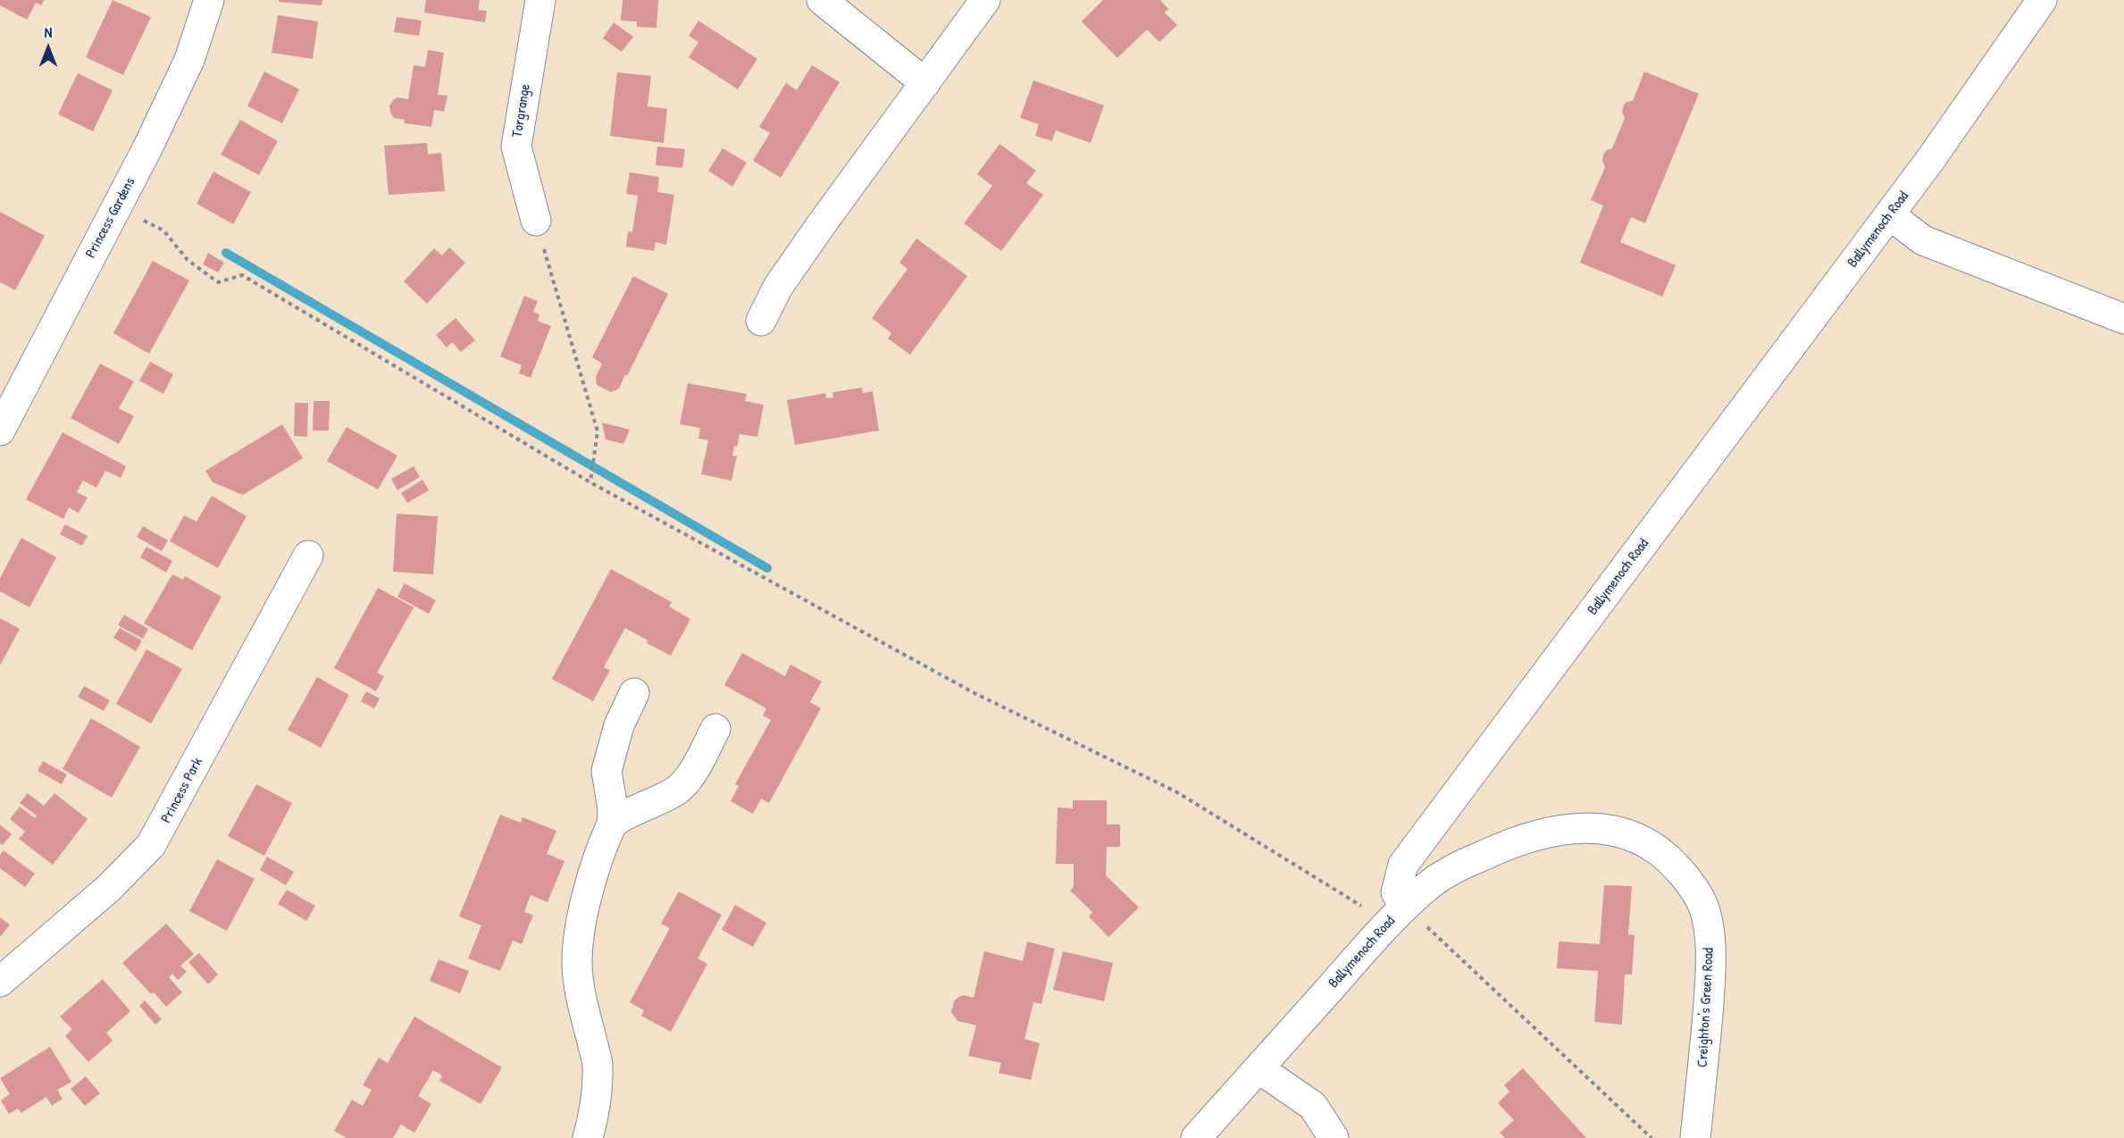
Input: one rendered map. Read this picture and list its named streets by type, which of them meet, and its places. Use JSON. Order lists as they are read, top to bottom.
{
  "streets": {
    "street": [
      "Torgrange",
      "Princess Gardens",
      "Ballymenoch Road",
      "Princess Park",
      "Creighton's Green Road"
    ]
  },
  "crossings": [
    ["Ballymenoch Road", "Creighton's Green Road"]
  ],
  "north": "top"
}
